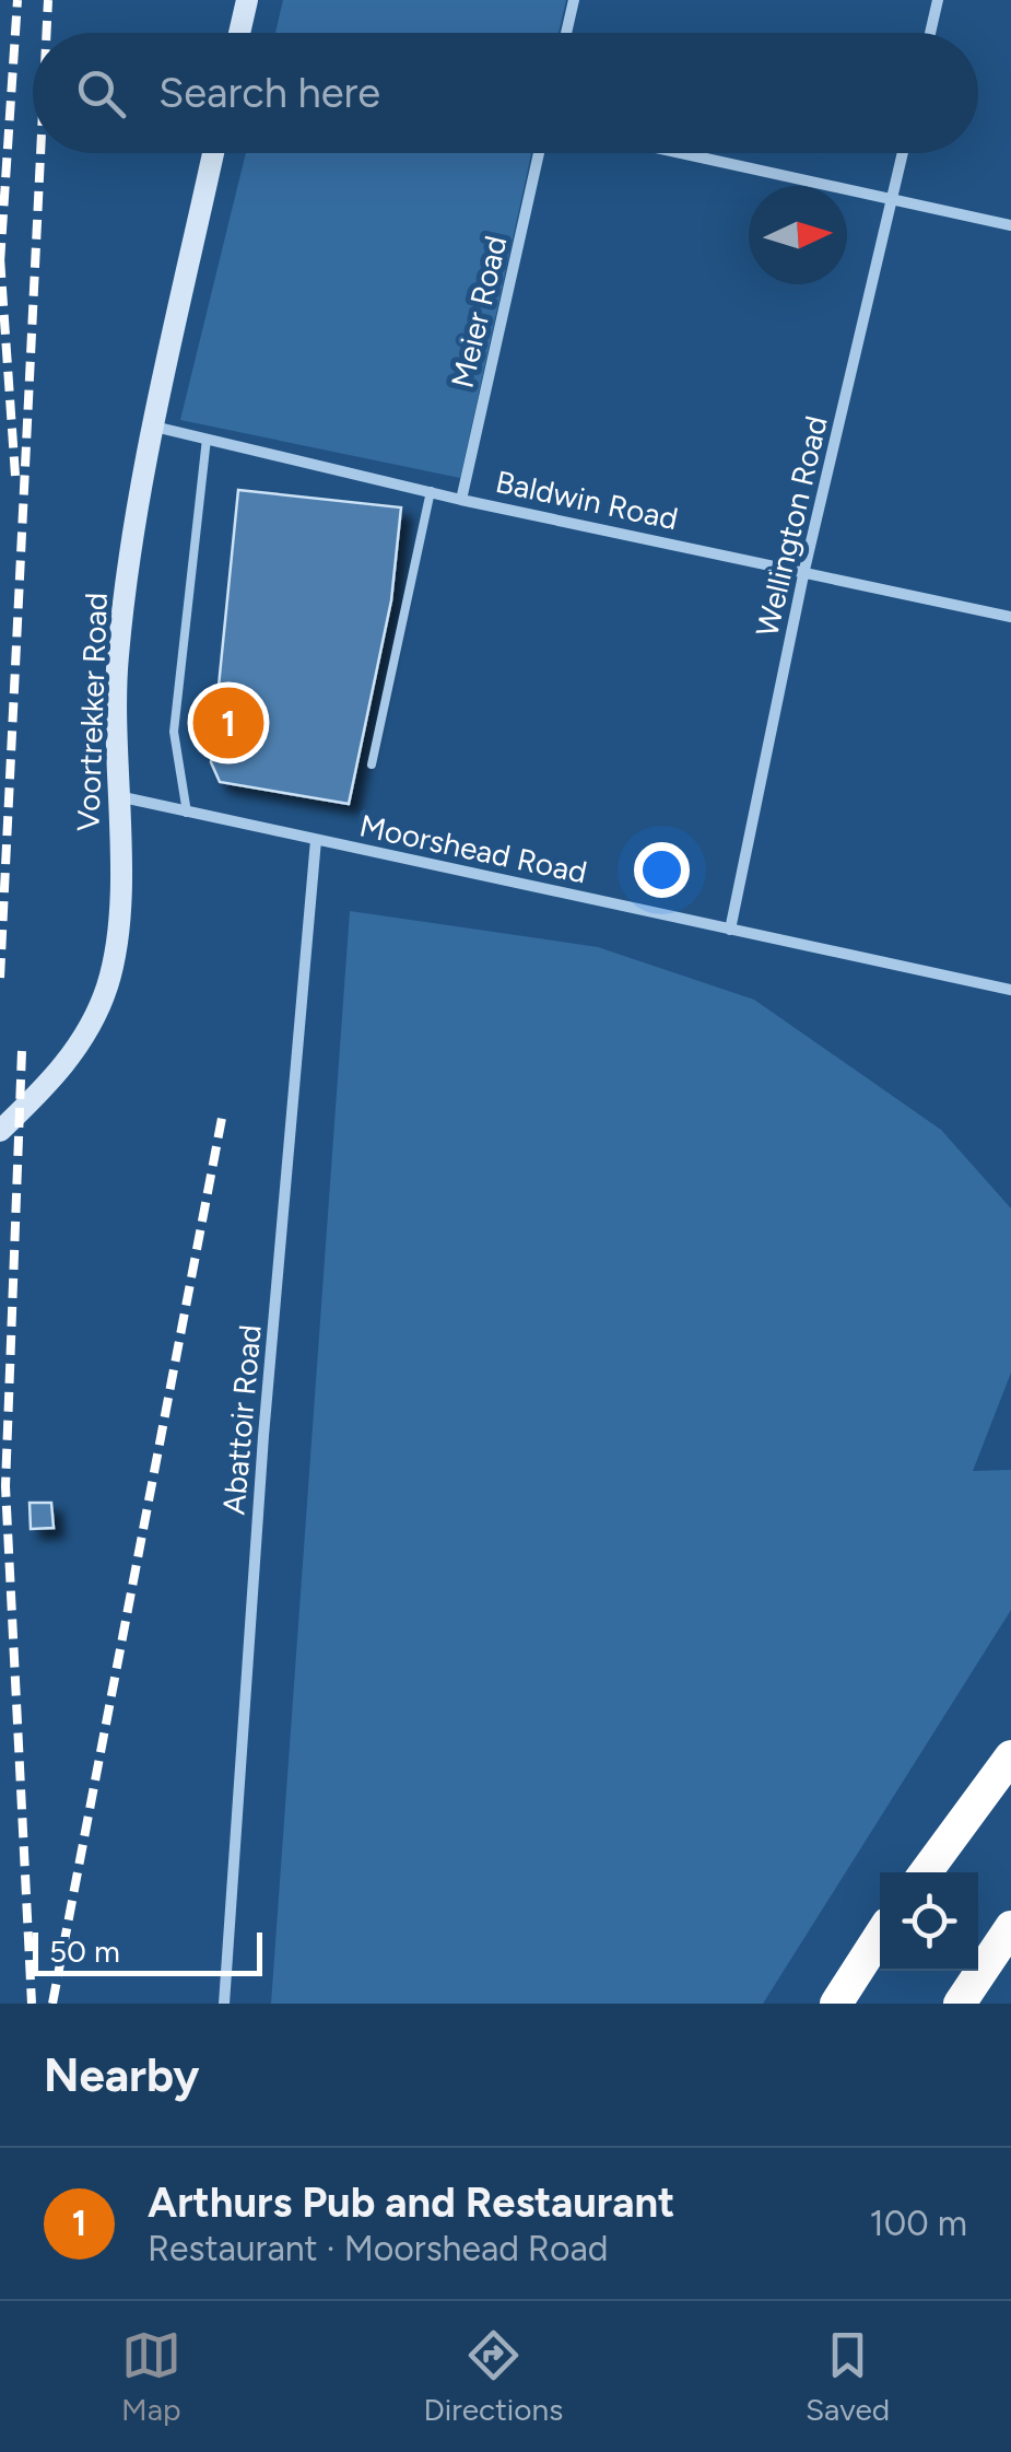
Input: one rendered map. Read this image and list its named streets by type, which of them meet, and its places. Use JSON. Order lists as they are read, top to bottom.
{
  "streets": {
    "main road": ["Voortrekker Road"],
    "street": [
      "Meier Road",
      "Baldwin Road",
      "Wellington Road",
      "Moorshead Road",
      "Abattoir Road"
    ]
  },
  "crossings": [
    ["Meier Road", "Baldwin Road"],
    ["Baldwin Road", "Wellington Road"],
    ["Baldwin Road", "Voortrekker Road"],
    ["Wellington Road", "Moorshead Road"],
    ["Voortrekker Road", "Moorshead Road"],
    ["Moorshead Road", "Abattoir Road"]
  ],
  "scale_bar": "50 m",
  "north": "right",
  "page": {
    "search": "Search here",
    "pins": "1",
    "scale": "50 m",
    "heading": "Nearby",
    "list": [
      {
        "mark": "1",
        "name": "Arthurs Pub and Restaurant",
        "note": "Restaurant · Moorshead Road",
        "value": "100 m"
      }
    ],
    "nav": ["Map", "Directions", "Saved"]
  }
}
